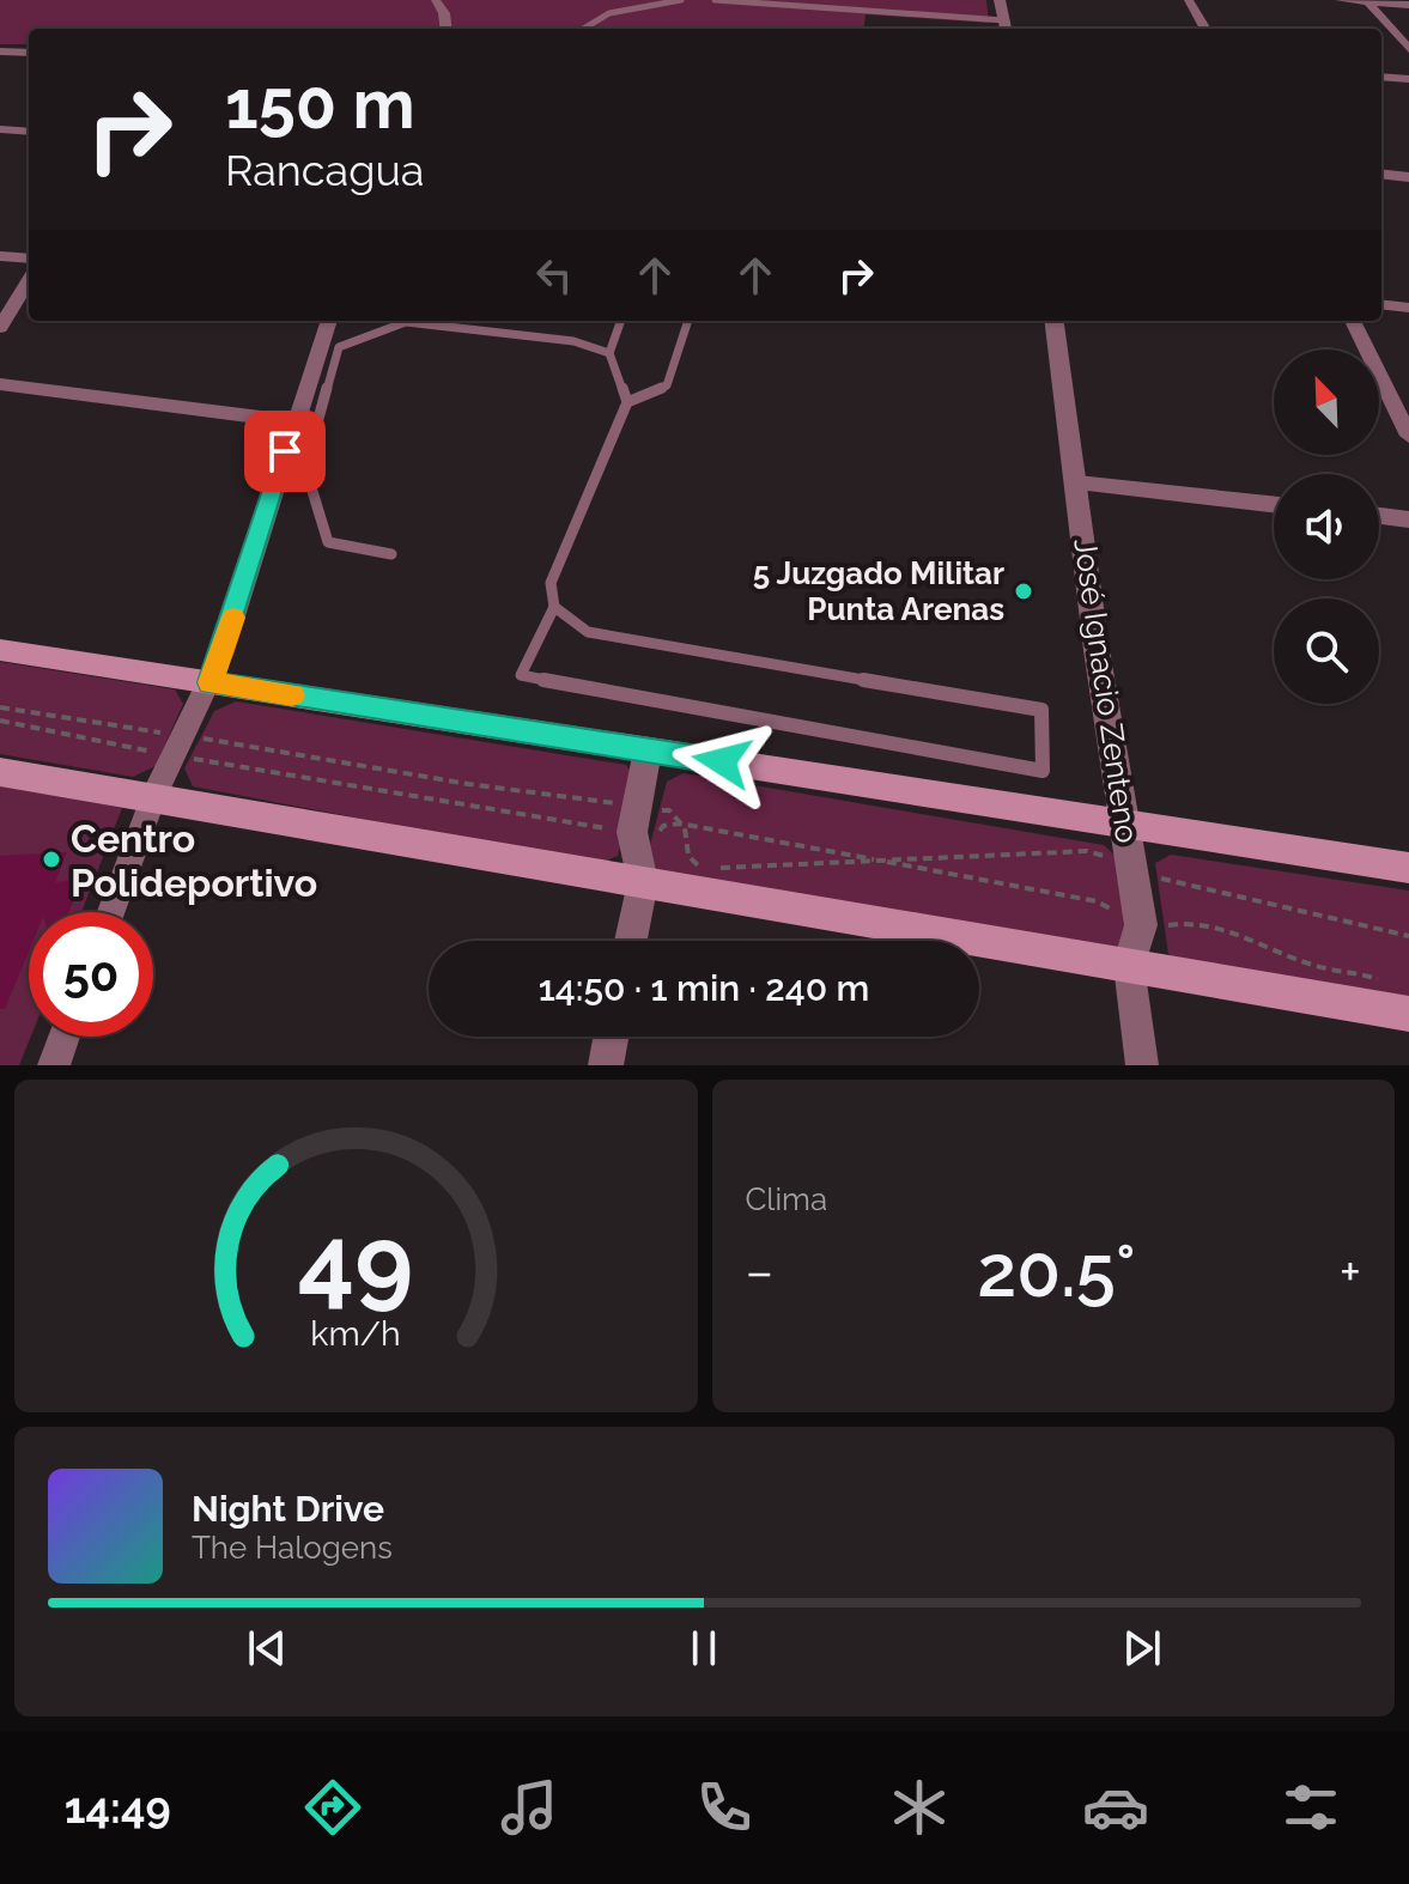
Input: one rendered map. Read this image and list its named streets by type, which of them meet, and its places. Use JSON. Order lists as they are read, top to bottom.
{
  "streets": {
    "street": ["José Ignacio Zenteno"]
  },
  "places": ["5 Juzgado Militar Punta Arenas", "Centro Polideportivo"],
  "north": "top left",
  "page": {
    "turn": ["150 m", "Rancagua"],
    "limit": "50",
    "trip": "14:50 · 1 min · 240 m",
    "tile": "Clima",
    "heat": ["−", "20.5°", "+"],
    "song": ["Night Drive", "The Halogens"],
    "tabs": "14:49",
    "gauge": ["49", "km/h"]
  }
}
